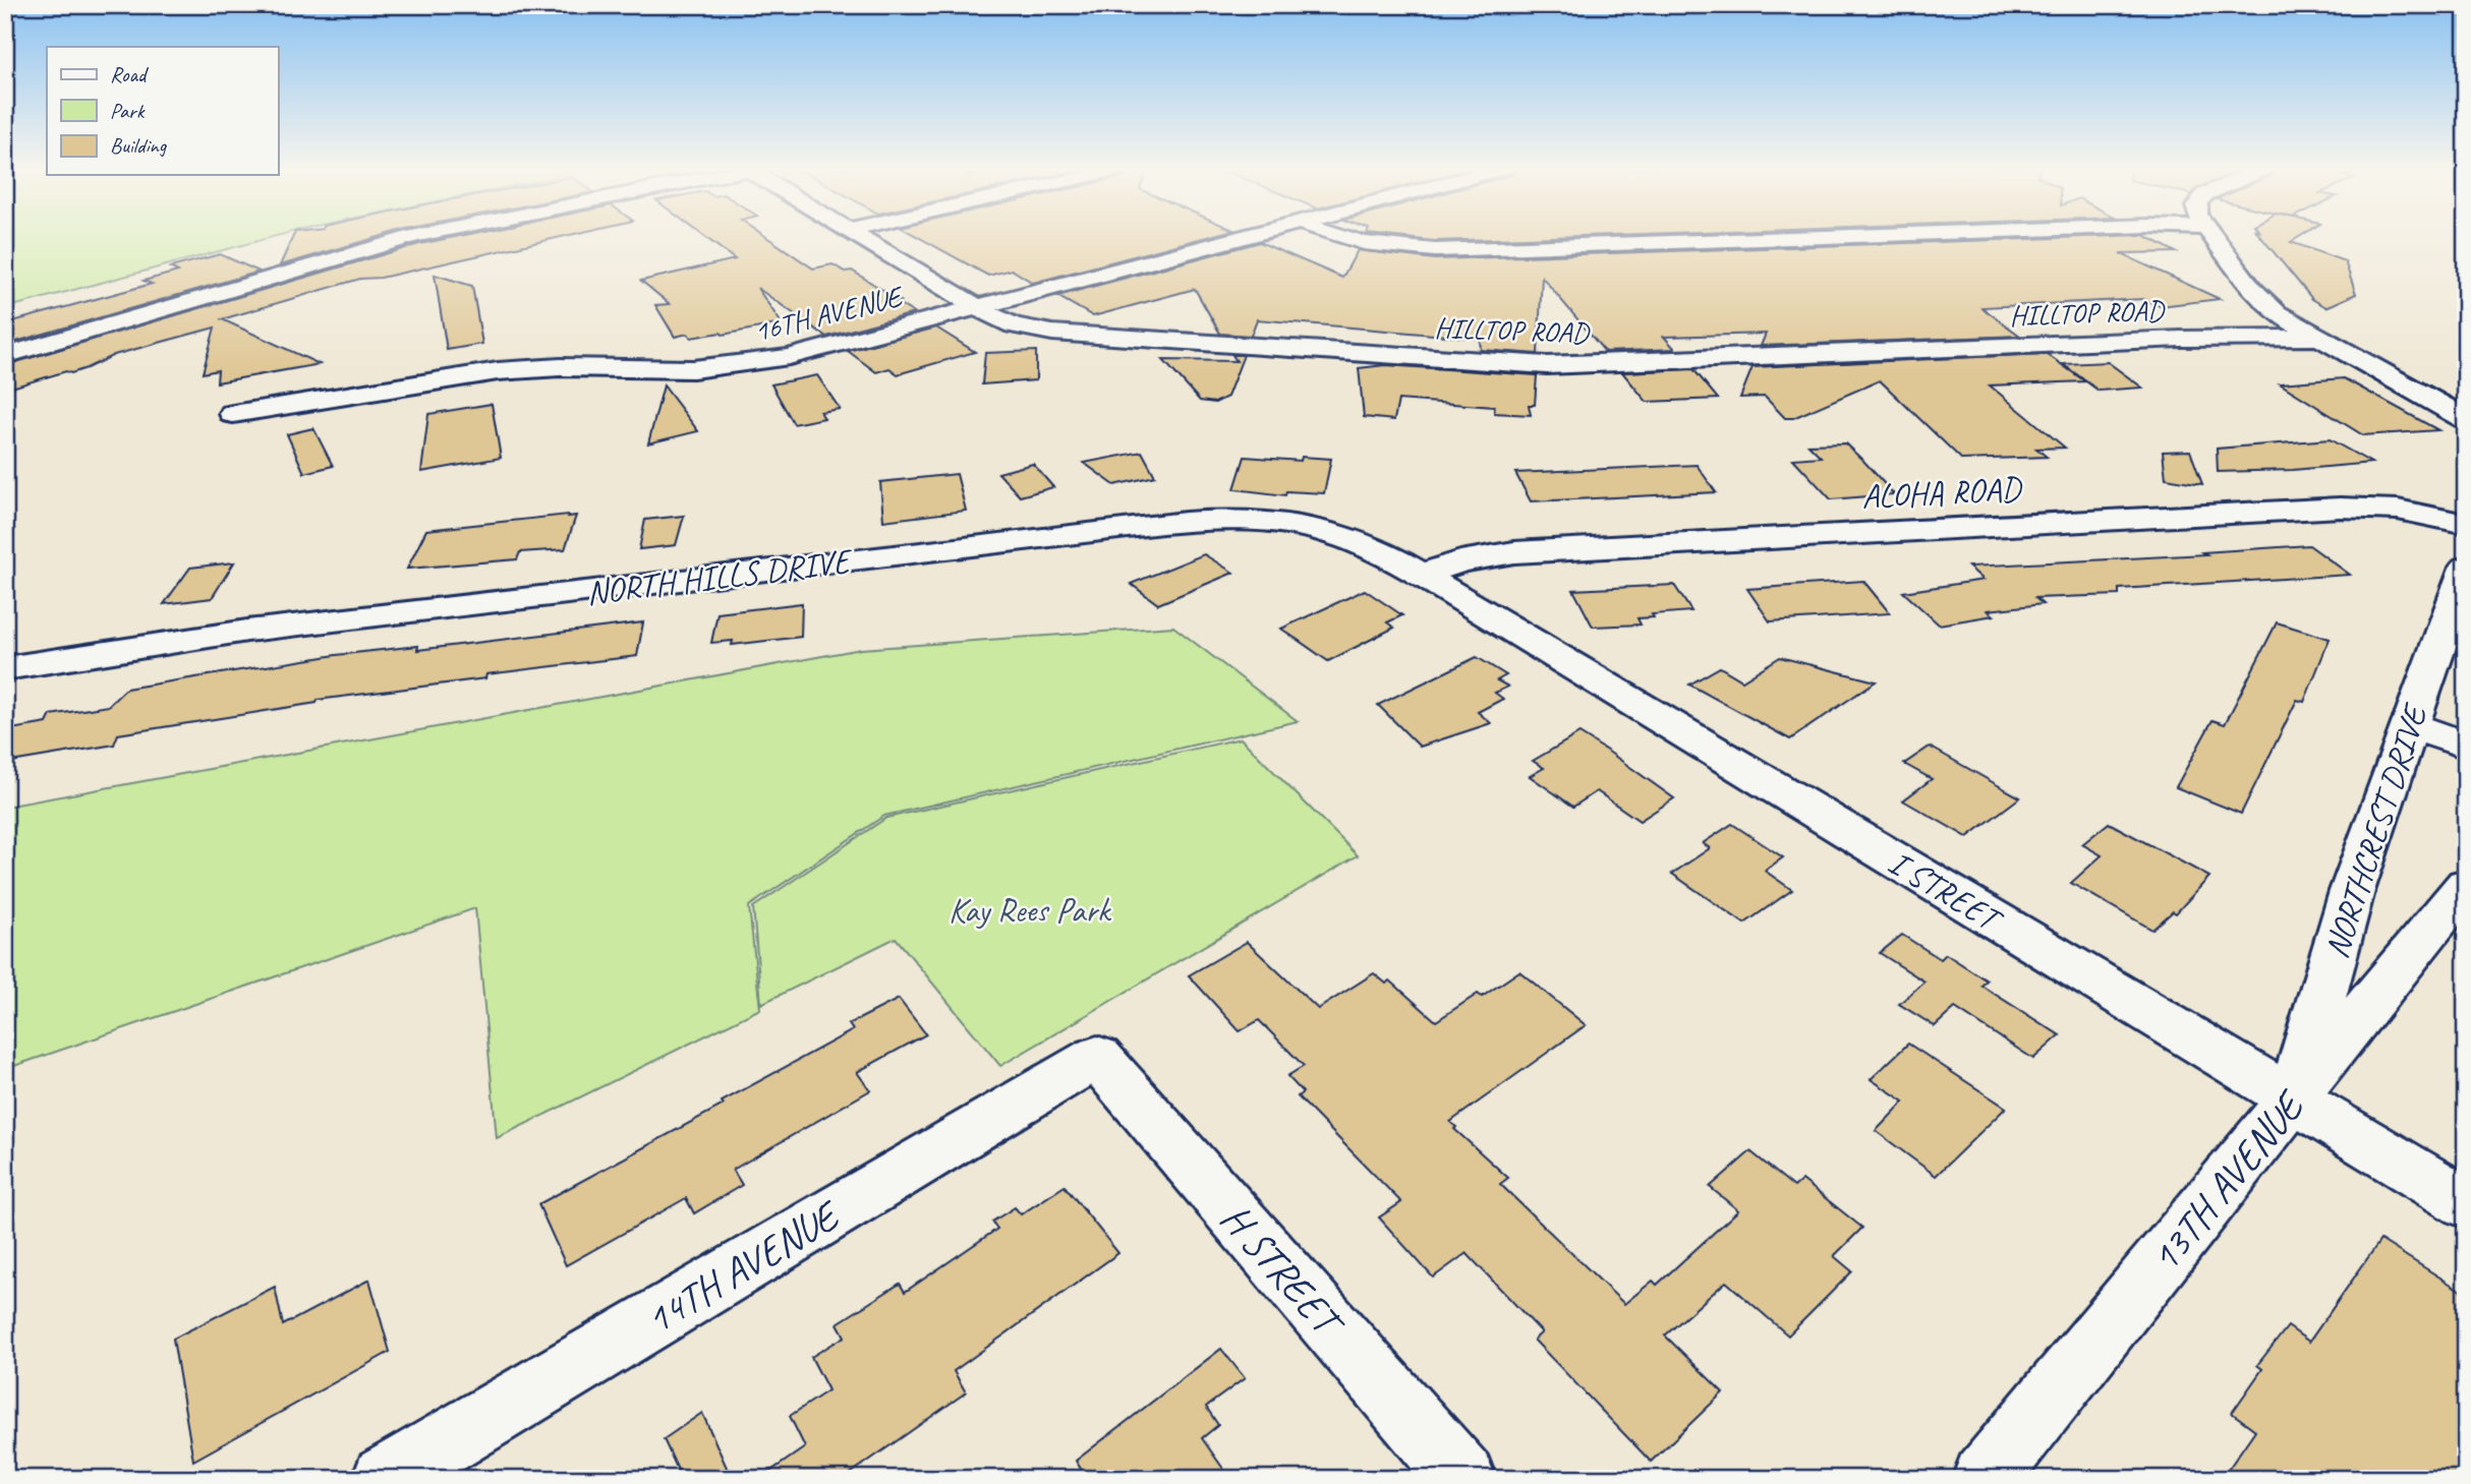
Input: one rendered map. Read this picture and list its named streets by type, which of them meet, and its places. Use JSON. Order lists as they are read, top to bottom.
{
  "streets": {
    "street": [
      "HILLTOP ROAD",
      "16TH AVENUE",
      "ALOHA ROAD",
      "NORTH HILLS DRIVE",
      "NORTHCREST DRIVE",
      "I STREET",
      "13TH AVENUE",
      "14TH AVENUE",
      "H STREET"
    ]
  },
  "crossings": [
    ["HILLTOP ROAD", "16TH AVENUE"],
    ["ALOHA ROAD", "NORTH HILLS DRIVE"],
    ["ALOHA ROAD", "I STREET"],
    ["NORTH HILLS DRIVE", "I STREET"],
    ["NORTHCREST DRIVE", "I STREET"],
    ["NORTHCREST DRIVE", "13TH AVENUE"],
    ["I STREET", "13TH AVENUE"],
    ["14TH AVENUE", "H STREET"]
  ],
  "parks": ["Kay Rees Park"],
  "legend": ["Road", "Park", "Building"]
}
